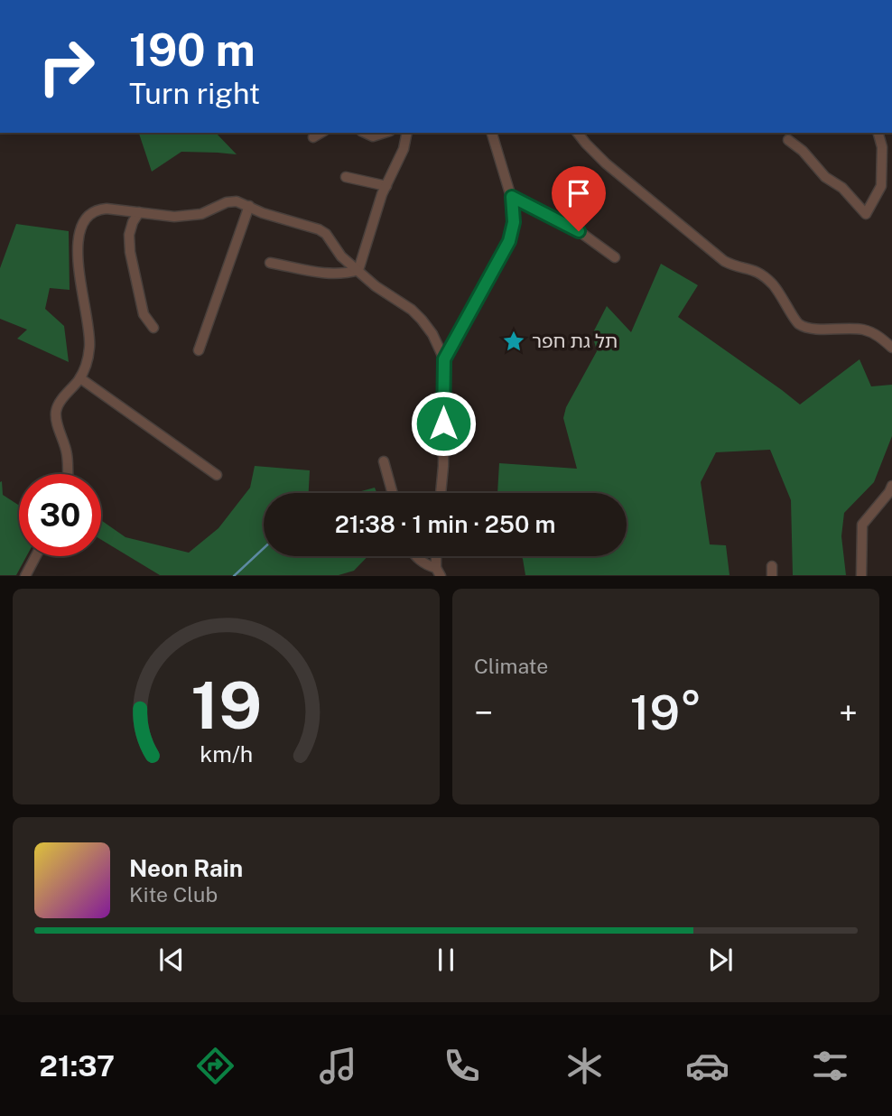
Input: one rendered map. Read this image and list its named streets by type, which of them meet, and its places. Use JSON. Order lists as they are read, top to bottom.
{
  "places": {
    "place": ["תל גת חפר"]
  },
  "page": {
    "turn": ["190 m", "Turn right"],
    "limit": "30",
    "trip": "21:38 · 1 min · 250 m",
    "tile": "Climate",
    "heat": ["−", "19°", "+"],
    "song": ["Neon Rain", "Kite Club"],
    "tabs": "21:37",
    "gauge": ["19", "km/h"]
  }
}
